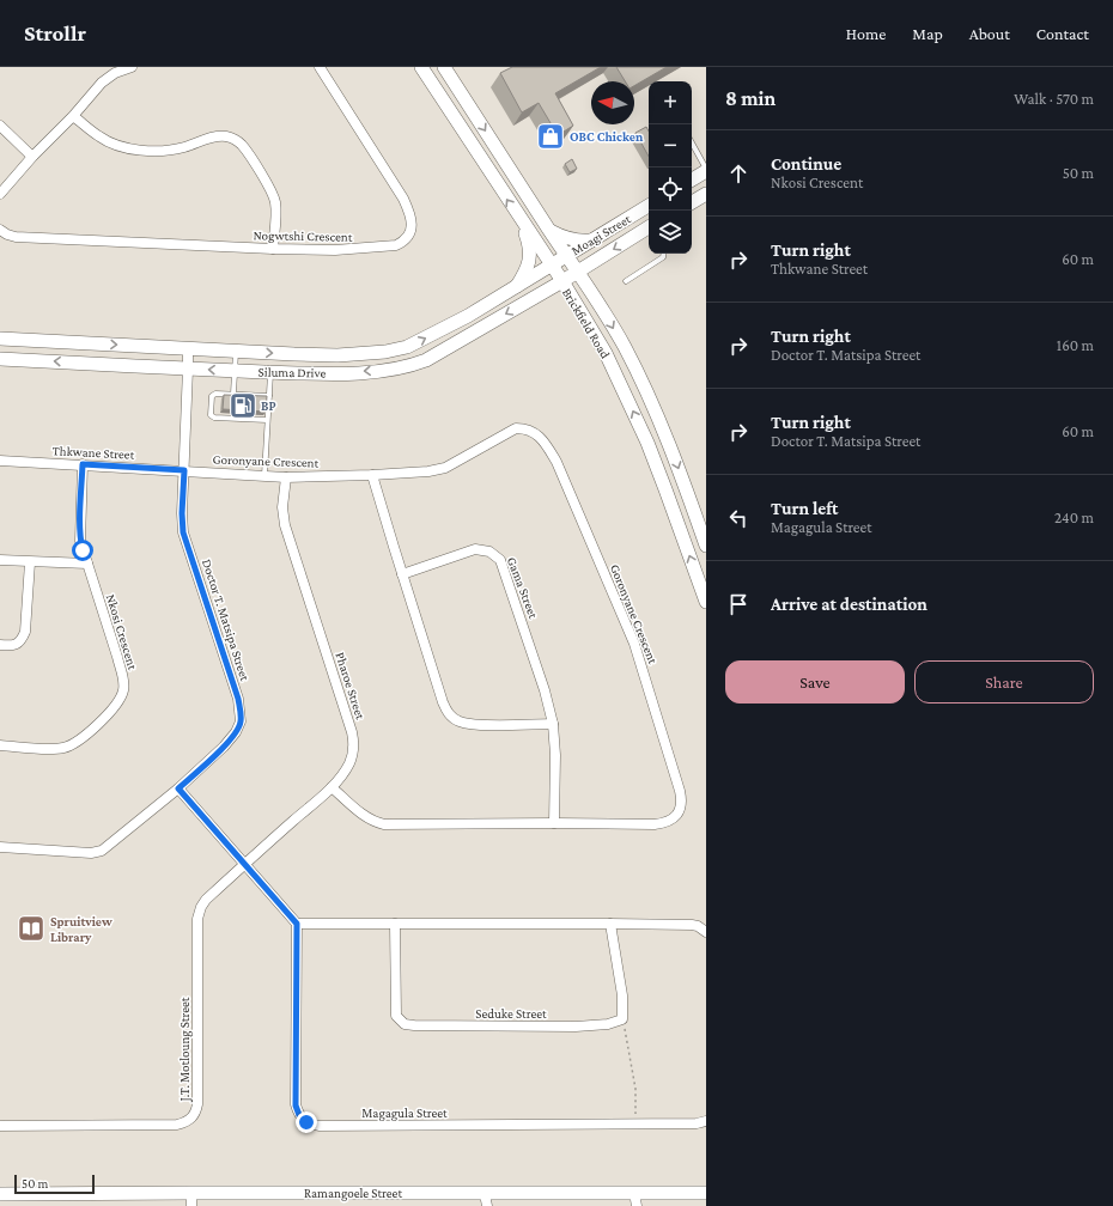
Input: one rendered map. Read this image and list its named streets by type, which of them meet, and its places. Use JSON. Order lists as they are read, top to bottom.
{
  "streets": {
    "street": [
      "Moagi Street",
      "Nogwtshi Crescent",
      "Brickfield Road",
      "Siluma Drive",
      "Thkwane Street",
      "Goronyane Crescent",
      "Gama Street",
      "Doctor T. Matsipa Street",
      "Nkosi Crescent",
      "Pharoe Street",
      "Seduke Street",
      "J.T. Motloung Street",
      "Magagula Street",
      "Ramangoele Street"
    ]
  },
  "crossings": [
    ["Moagi Street", "Brickfield Road"],
    ["Moagi Street", "Siluma Drive"],
    ["Brickfield Road", "Siluma Drive"],
    ["Siluma Drive", "Doctor T. Matsipa Street"],
    ["Thkwane Street", "Goronyane Crescent"],
    ["Thkwane Street", "Doctor T. Matsipa Street"],
    ["Thkwane Street", "Nkosi Crescent"],
    ["Goronyane Crescent", "Gama Street"],
    ["Goronyane Crescent", "Doctor T. Matsipa Street"],
    ["Goronyane Crescent", "Pharoe Street"],
    ["Pharoe Street", "J.T. Motloung Street"]
  ],
  "places": {
    "shop": ["OBC Chicken"],
    "fuel station": ["BP"],
    "library": ["Spruitview Library"]
  },
  "scale_bar": "50 m",
  "north": "left",
  "page": {
    "header": "Strollr",
    "nav": [
      "Home",
      "Map",
      "About",
      "Contact"
    ],
    "heading": ["8 min", "Walk · 570 m"],
    "map_buttons": ["+", "−"],
    "list": [
      ["Continue", "Nkosi Crescent", "50 m"],
      ["Turn right", "Thkwane Street", "60 m"],
      ["Turn right", "Doctor T. Matsipa Street", "160 m"],
      ["Turn right", "Doctor T. Matsipa Street", "60 m"],
      ["Turn left", "Magagula Street", "240 m"],
      "Arrive at destination"
    ],
    "buttons": ["Save", "Share"],
    "scale": "50 m"
  }
}
